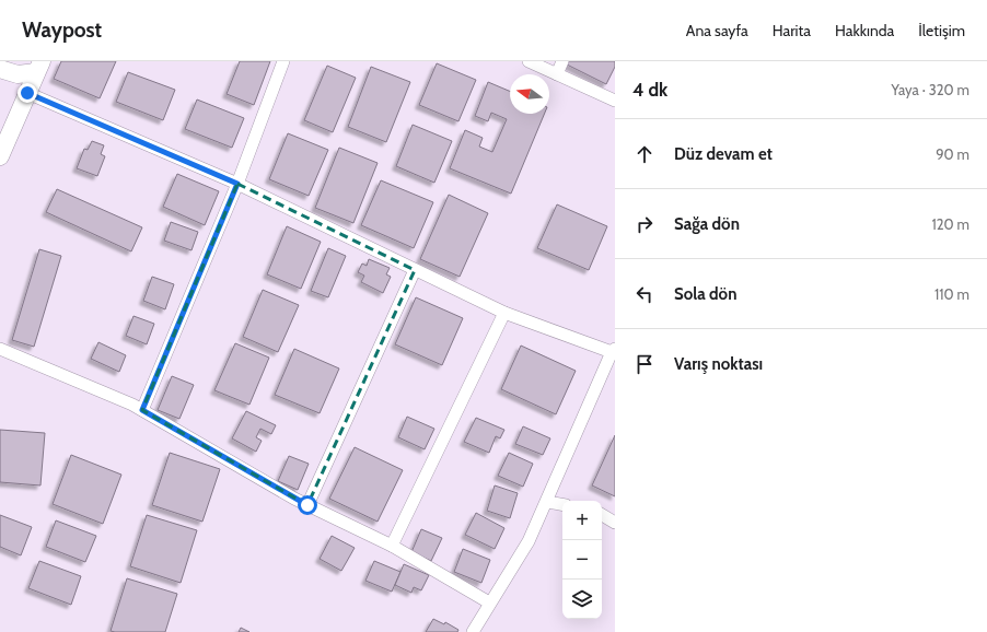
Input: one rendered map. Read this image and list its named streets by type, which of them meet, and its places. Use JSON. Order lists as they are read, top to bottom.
{
  "north": "left",
  "page": {
    "header": "Waypost",
    "nav": [
      "Ana sayfa",
      "Harita",
      "Hakkında",
      "İletişim"
    ],
    "heading": ["4 dk", "Yaya · 320 m"],
    "list": [
      ["Düz devam et", "90 m"],
      ["Sağa dön", "120 m"],
      ["Sola dön", "110 m"],
      "Varış noktası"
    ],
    "map_buttons": ["+", "−"]
  }
}
